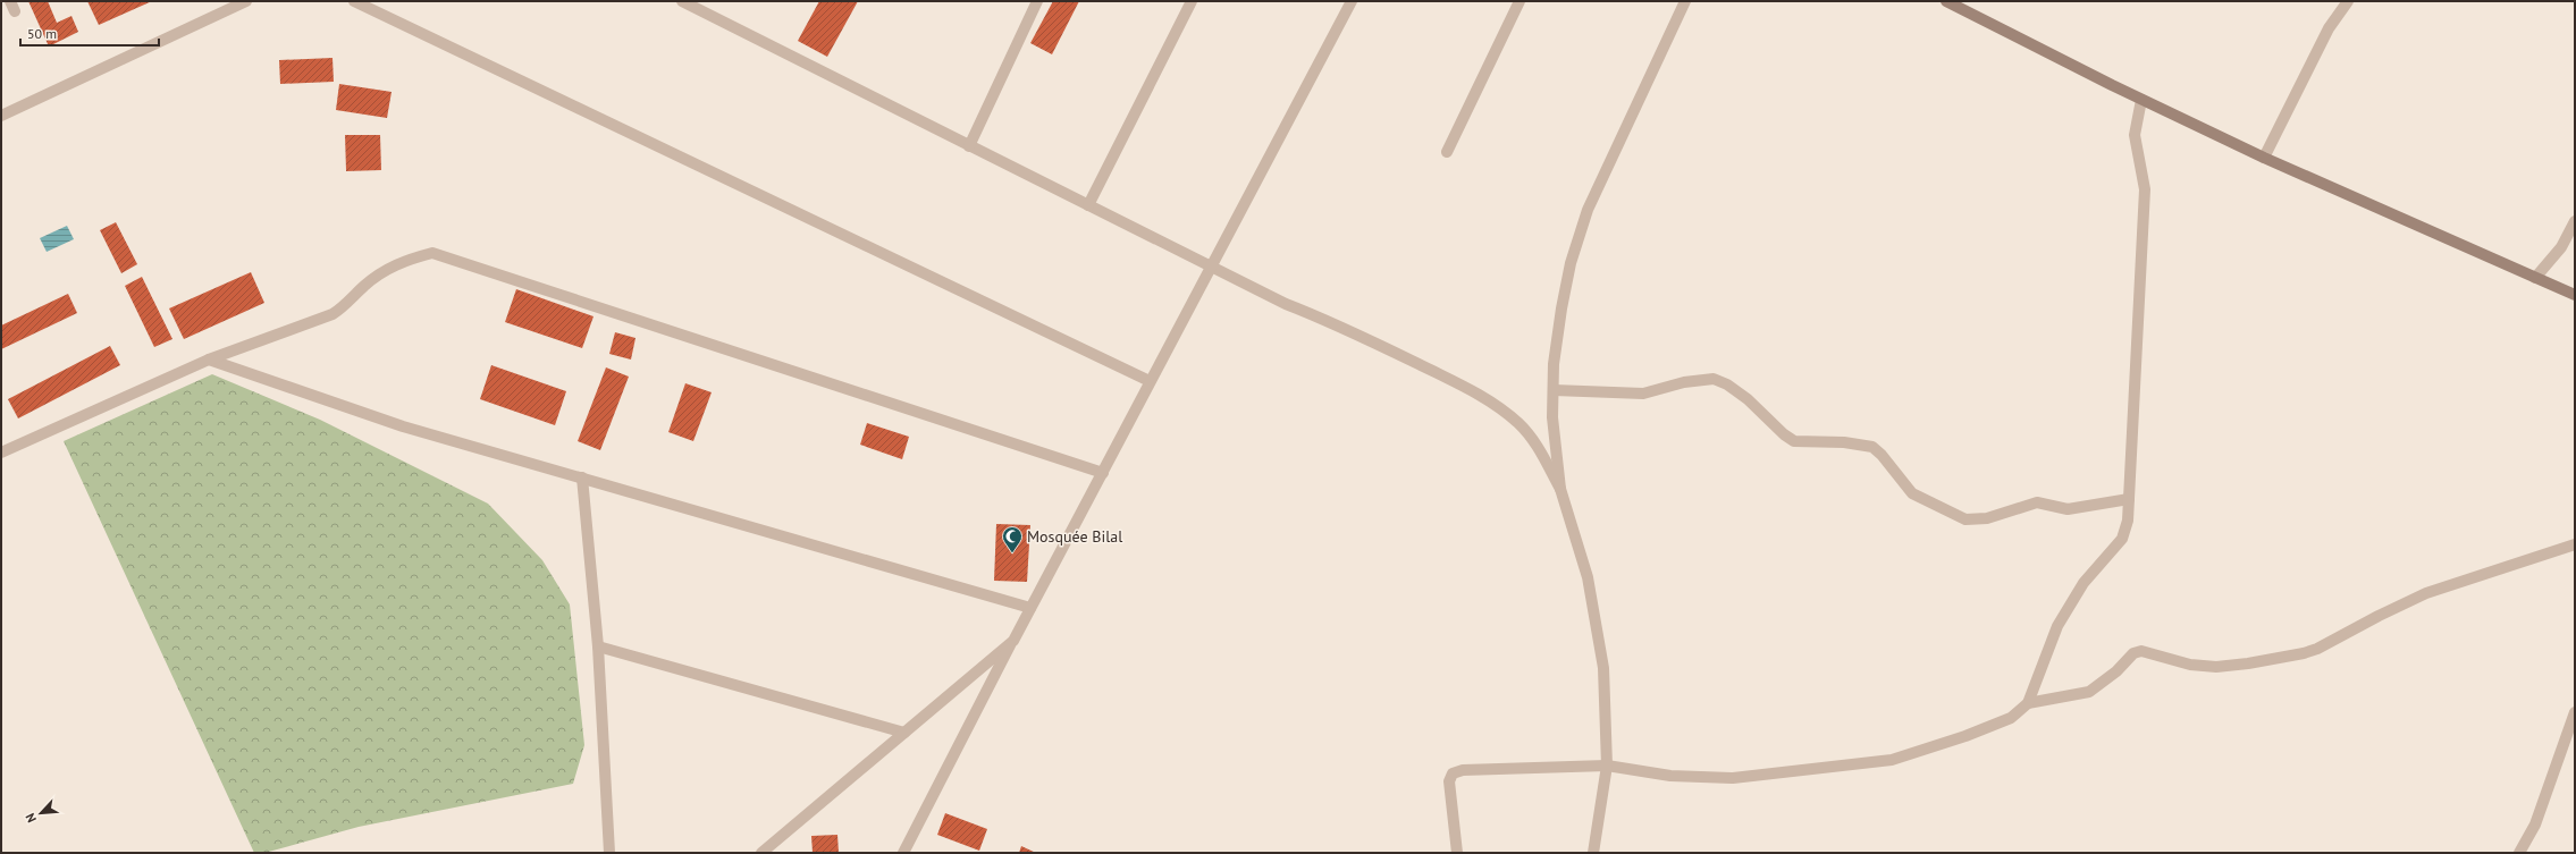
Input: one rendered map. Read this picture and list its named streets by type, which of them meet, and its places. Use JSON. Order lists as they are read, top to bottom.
{
  "places": {
    "mosque": ["Mosquée Bilal"]
  },
  "scale_bar": "50 m",
  "north": "bottom left"
}
